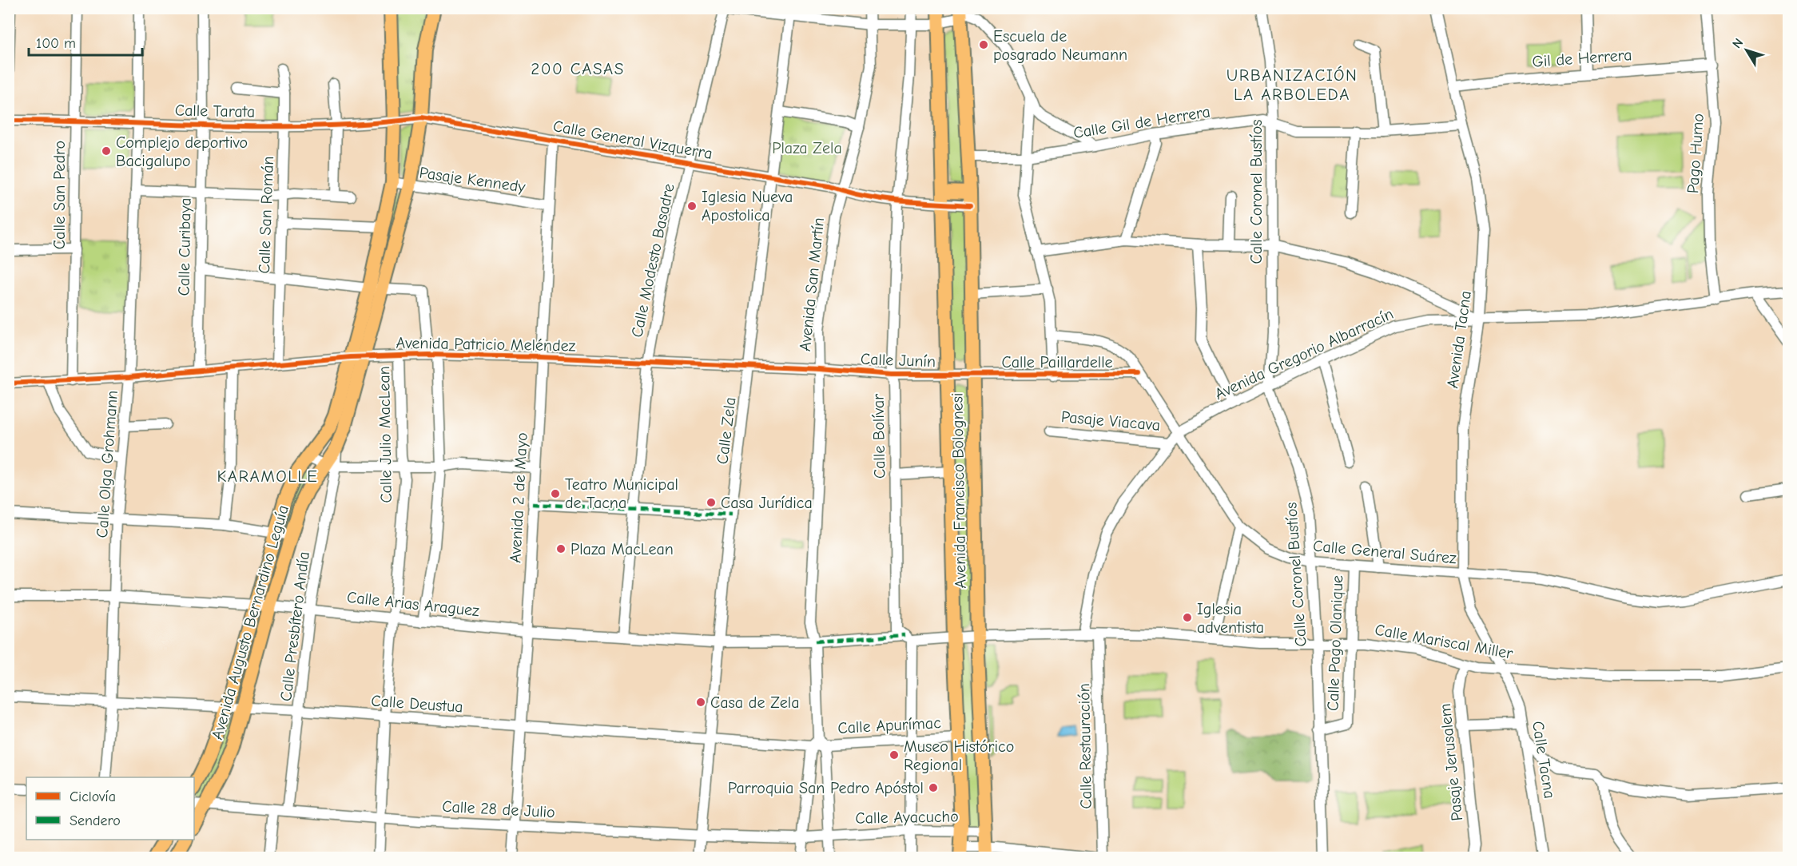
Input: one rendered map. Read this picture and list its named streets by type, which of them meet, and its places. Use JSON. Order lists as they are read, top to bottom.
{
  "streets": {
    "main road": ["Avenida Francisco Bolognesi", "Avenida Augusto Bernardino Leguía"],
    "street": [
      "Gil de Herrera",
      "Calle Tarata",
      "Calle Gil de Herrera",
      "Calle General Vizquerra",
      "Pago Humo",
      "Pasaje Kennedy",
      "Calle Coronel Bustíos",
      "Calle San Pedro",
      "Calle San Román",
      "Calle Curibaya",
      "Calle Modesto Basadre",
      "Avenida San Martín",
      "Avenida Tacna",
      "Avenida Patricio Meléndez",
      "Avenida Gregorio Albarracín",
      "Calle Junín",
      "Calle Paillardelle",
      "Pasaje Viacava",
      "Calle Zela",
      "Calle Julio MacLean",
      "Calle Bolívar",
      "Calle Olga Grohmann",
      "Avenida 2 de Mayo",
      "Calle General Suárez",
      "Calle Arias Araguez",
      "Calle Presbítero Andía",
      "Calle Mariscal Miller",
      "Calle Pago Olanique",
      "Calle Deustua",
      "Calle Apurímac",
      "Calle Restauración",
      "Calle Tacna",
      "Pasaje Jerusalem",
      "Calle 28 de Julio",
      "Calle Ayacucho"
    ]
  },
  "crossings": [
    ["Gil de Herrera", "Pago Humo"],
    ["Gil de Herrera", "Avenida Tacna"],
    ["Calle Tarata", "Calle General Vizquerra"],
    ["Calle Tarata", "Calle San Pedro"],
    ["Calle Tarata", "Calle San Román"],
    ["Calle Tarata", "Calle Curibaya"],
    ["Calle Tarata", "Calle Olga Grohmann"],
    ["Calle Tarata", "Avenida Augusto Bernardino Leguía"],
    ["Calle Gil de Herrera", "Calle Coronel Bustíos"],
    ["Calle Gil de Herrera", "Avenida Tacna"],
    ["Calle Gil de Herrera", "Avenida Francisco Bolognesi"],
    ["Calle General Vizquerra", "Calle Modesto Basadre"],
    ["Calle General Vizquerra", "Avenida San Martín"],
    ["Calle General Vizquerra", "Calle Zela"],
    ["Calle General Vizquerra", "Calle Bolívar"],
    ["Calle General Vizquerra", "Avenida Francisco Bolognesi"],
    ["Calle General Vizquerra", "Avenida 2 de Mayo"],
    ["Calle General Vizquerra", "Avenida Augusto Bernardino Leguía"],
    ["Pago Humo", "Avenida Gregorio Albarracín"],
    ["Pasaje Kennedy", "Avenida 2 de Mayo"],
    ["Pasaje Kennedy", "Avenida Augusto Bernardino Leguía"],
    ["Calle Coronel Bustíos", "Avenida Gregorio Albarracín"],
    ["Calle Coronel Bustíos", "Calle General Suárez"],
    ["Calle Coronel Bustíos", "Calle Mariscal Miller"],
    ["Calle Coronel Bustíos", "Calle Pago Olanique"],
    ["Calle San Pedro", "Avenida Patricio Meléndez"],
    ["Calle San Román", "Avenida Patricio Meléndez"],
    ["Calle Curibaya", "Avenida Patricio Meléndez"],
    ["Calle Modesto Basadre", "Avenida Patricio Meléndez"],
    ["Calle Modesto Basadre", "Calle Arias Araguez"],
    ["Avenida San Martín", "Avenida Patricio Meléndez"],
    ["Avenida San Martín", "Calle Junín"],
    ["Avenida San Martín", "Calle Arias Araguez"],
    ["Avenida San Martín", "Calle Deustua"],
    ["Avenida San Martín", "Calle Apurímac"],
    ["Avenida San Martín", "Calle 28 de Julio"],
    ["Avenida San Martín", "Calle Ayacucho"],
    ["Avenida Tacna", "Avenida Gregorio Albarracín"],
    ["Avenida Tacna", "Calle General Suárez"],
    ["Avenida Tacna", "Calle Mariscal Miller"],
    ["Avenida Tacna", "Calle Tacna"],
    ["Avenida Patricio Meléndez", "Calle Junín"],
    ["Avenida Patricio Meléndez", "Calle Zela"],
    ["Avenida Patricio Meléndez", "Calle Julio MacLean"],
    ["Avenida Patricio Meléndez", "Calle Olga Grohmann"],
    ["Avenida Patricio Meléndez", "Avenida 2 de Mayo"],
    ["Avenida Patricio Meléndez", "Avenida Augusto Bernardino Leguía"],
    ["Avenida Gregorio Albarracín", "Pasaje Viacava"],
    ["Avenida Gregorio Albarracín", "Calle General Suárez"],
    ["Avenida Gregorio Albarracín", "Calle Mariscal Miller"],
    ["Calle Junín", "Calle Paillardelle"],
    ["Calle Junín", "Calle Bolívar"],
    ["Calle Junín", "Avenida Francisco Bolognesi"],
    ["Calle Paillardelle", "Avenida Francisco Bolognesi"],
    ["Calle Paillardelle", "Calle General Suárez"],
    ["Calle Zela", "Calle Arias Araguez"],
    ["Calle Zela", "Calle Deustua"],
    ["Calle Zela", "Calle 28 de Julio"],
    ["Calle Julio MacLean", "Calle Arias Araguez"],
    ["Calle Julio MacLean", "Calle Deustua"],
    ["Calle Julio MacLean", "Calle 28 de Julio"],
    ["Calle Bolívar", "Calle Arias Araguez"],
    ["Calle Bolívar", "Calle Mariscal Miller"],
    ["Calle Bolívar", "Calle Apurímac"],
    ["Calle Bolívar", "Calle Ayacucho"],
    ["Calle Olga Grohmann", "Calle Arias Araguez"],
    ["Calle Olga Grohmann", "Calle Deustua"],
    ["Avenida Francisco Bolognesi", "Calle Mariscal Miller"],
    ["Avenida Francisco Bolognesi", "Calle Apurímac"],
    ["Avenida Francisco Bolognesi", "Calle Ayacucho"],
    ["Avenida 2 de Mayo", "Calle Arias Araguez"],
    ["Avenida 2 de Mayo", "Calle Deustua"],
    ["Avenida 2 de Mayo", "Calle 28 de Julio"],
    ["Calle General Suárez", "Calle Pago Olanique"],
    ["Calle Arias Araguez", "Avenida Augusto Bernardino Leguía"],
    ["Calle Arias Araguez", "Calle Presbítero Andía"],
    ["Calle Arias Araguez", "Calle Mariscal Miller"],
    ["Avenida Augusto Bernardino Leguía", "Calle Presbítero Andía"],
    ["Avenida Augusto Bernardino Leguía", "Calle Deustua"],
    ["Avenida Augusto Bernardino Leguía", "Calle 28 de Julio"],
    ["Calle Presbítero Andía", "Calle Deustua"],
    ["Calle Presbítero Andía", "Calle 28 de Julio"],
    ["Calle Mariscal Miller", "Calle Pago Olanique"],
    ["Calle Mariscal Miller", "Calle Restauración"],
    ["Calle Mariscal Miller", "Calle Tacna"],
    ["Calle Mariscal Miller", "Pasaje Jerusalem"],
    ["Calle Deustua", "Calle Apurímac"],
    ["Calle 28 de Julio", "Calle Ayacucho"]
  ],
  "districts": ["200 CASAS", "URBANIZACIÓN LA ARBOLEDA", "KARAMOLLE"],
  "parks": ["Plaza Zela"],
  "places": [
    "Escuela de posgrado Neumann",
    "Complejo deportivo Bacigalupo",
    "Iglesia Nueva Apostolica",
    "Teatro Municipal de Tacna",
    "Casa Jurídica",
    "Plaza MacLean",
    "Iglesia adventista",
    "Casa de Zela",
    "Museo Histórico Regional",
    "Parroquia San Pedro Apóstol"
  ],
  "legend": ["Ciclovía", "Sendero"],
  "scale_bar": "100 m",
  "north": "top left"
}
